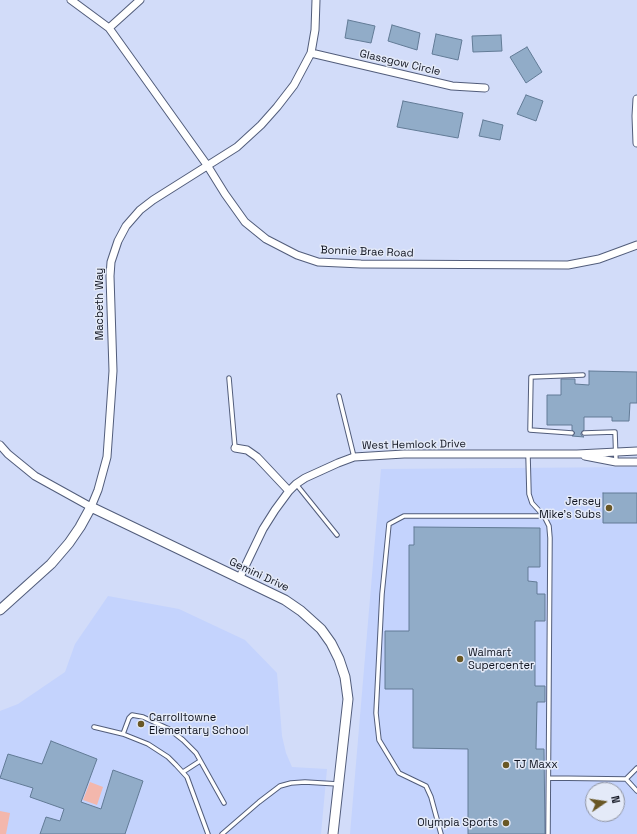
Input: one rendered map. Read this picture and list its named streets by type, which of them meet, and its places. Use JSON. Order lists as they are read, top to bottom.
{
  "streets": {
    "street": [
      "Glassgow Circle",
      "Bonnie Brae Road",
      "Macbeth Way",
      "West Hemlock Drive",
      "Gemini Drive"
    ]
  },
  "crossings": [
    ["Glassgow Circle", "Macbeth Way"],
    ["Bonnie Brae Road", "Macbeth Way"],
    ["Macbeth Way", "Gemini Drive"],
    ["West Hemlock Drive", "Gemini Drive"]
  ],
  "places": [
    "Jersey Mike's Subs",
    "Walmart Supercenter",
    "Carrolltowne Elementary School",
    "TJ Maxx",
    "Olympia Sports"
  ],
  "north": "right"
}
